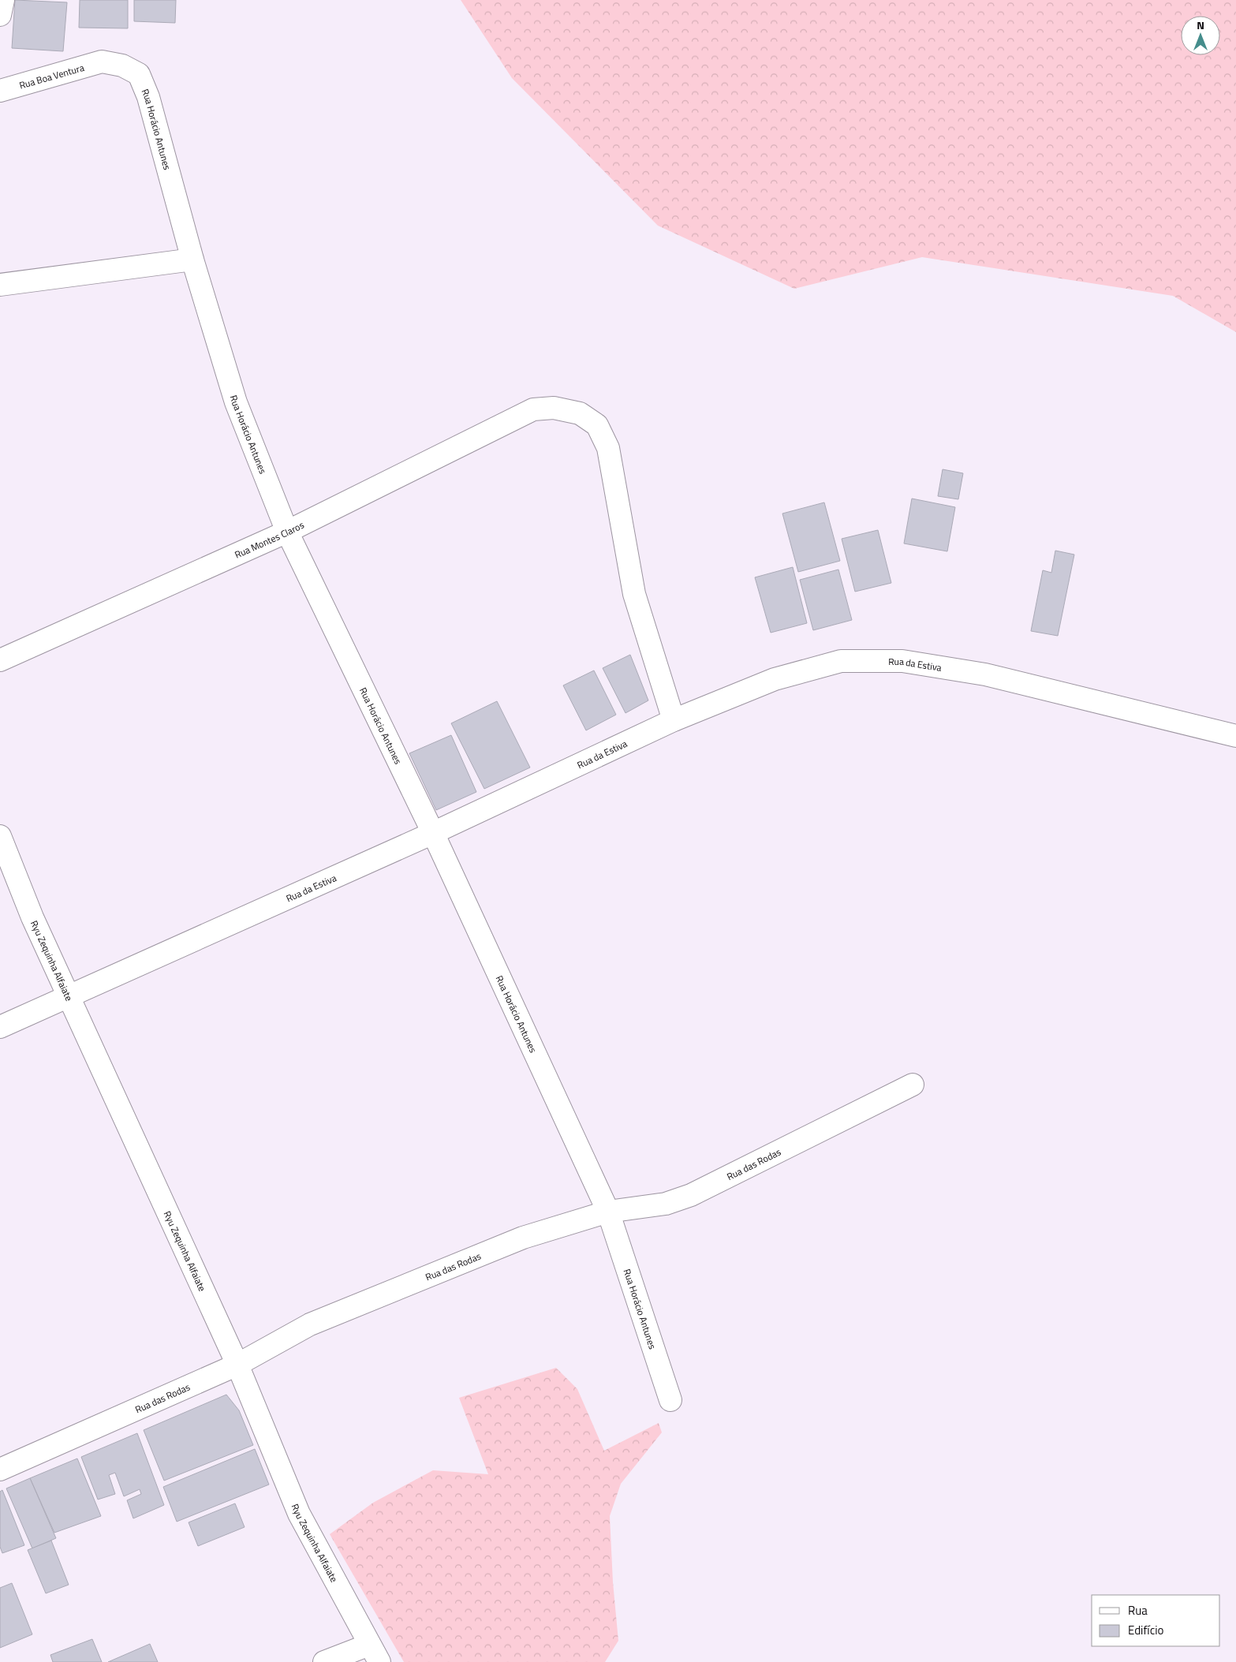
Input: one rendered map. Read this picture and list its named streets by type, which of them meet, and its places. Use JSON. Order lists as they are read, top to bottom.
{
  "streets": {
    "street": [
      "Rua Boa Ventura",
      "Rua Horácio Antunes",
      "Rua Montes Claros",
      "Rua da Estiva",
      "Ryu Zequinha Alfaiate",
      "Rua das Rodas"
    ]
  },
  "crossings": [
    ["Rua Boa Ventura", "Rua Horácio Antunes"],
    ["Rua Horácio Antunes", "Rua Montes Claros"],
    ["Rua Horácio Antunes", "Rua da Estiva"],
    ["Rua Horácio Antunes", "Rua das Rodas"],
    ["Rua Montes Claros", "Rua da Estiva"],
    ["Rua da Estiva", "Ryu Zequinha Alfaiate"],
    ["Ryu Zequinha Alfaiate", "Rua das Rodas"]
  ],
  "legend": ["Rua", "Edifício"],
  "north": "top"
}
